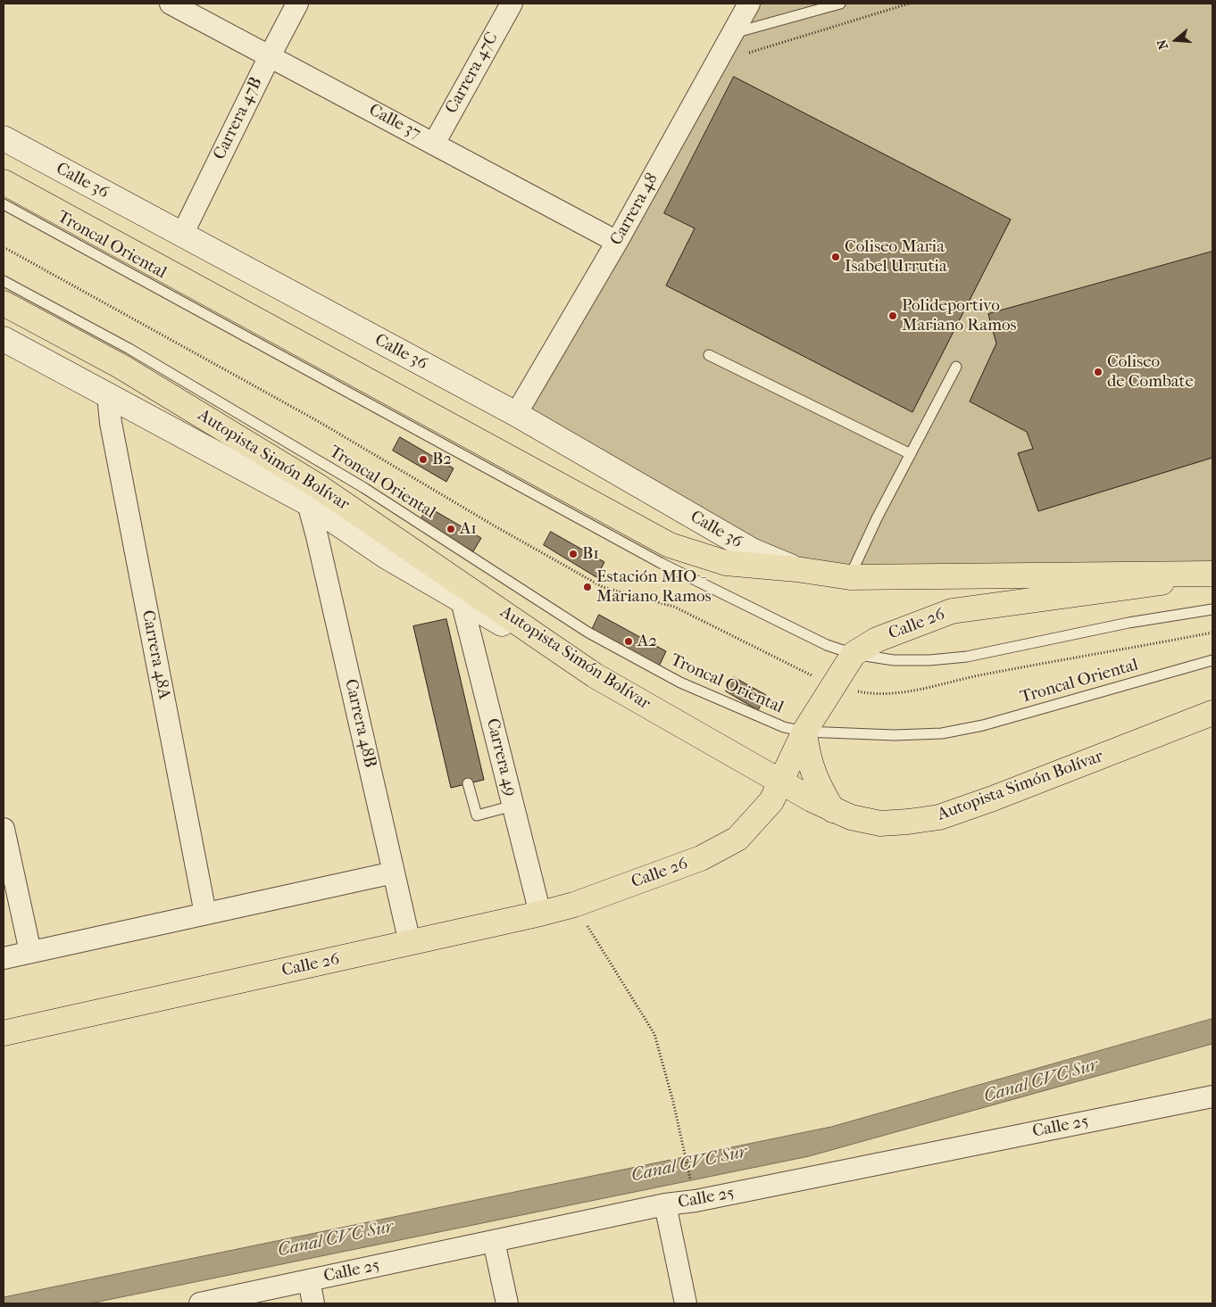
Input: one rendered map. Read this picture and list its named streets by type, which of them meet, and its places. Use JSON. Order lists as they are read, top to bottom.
{
  "streets": {
    "main road": ["Autopista Simón Bolívar", "Calle 26"],
    "street": [
      "Carrera 47C",
      "Carrera 47B",
      "Calle 37",
      "Calle 36",
      "Carrera 48",
      "Carrera 48A",
      "Carrera 48B",
      "Carrera 49",
      "Calle 25"
    ],
    "lane": ["Troncal Oriental"]
  },
  "crossings": [
    ["Carrera 47C", "Calle 37"],
    ["Carrera 47B", "Calle 37"],
    ["Carrera 47B", "Calle 36"],
    ["Calle 37", "Carrera 48"],
    ["Calle 36", "Carrera 48"],
    ["Troncal Oriental", "Calle 26"],
    ["Autopista Simón Bolívar", "Calle 26"],
    ["Calle 26", "Carrera 48B"],
    ["Calle 26", "Carrera 49"]
  ],
  "water": ["Canal CVC Sur"],
  "places": [
    "Coliseo Maria Isabel Urrutia",
    "Polideportivo Mariano Ramos",
    "Coliseo de Combate",
    "B2",
    "A1",
    "B1",
    "Estación MIO - Mariano Ramos",
    "A2"
  ],
  "north": "left"
}
